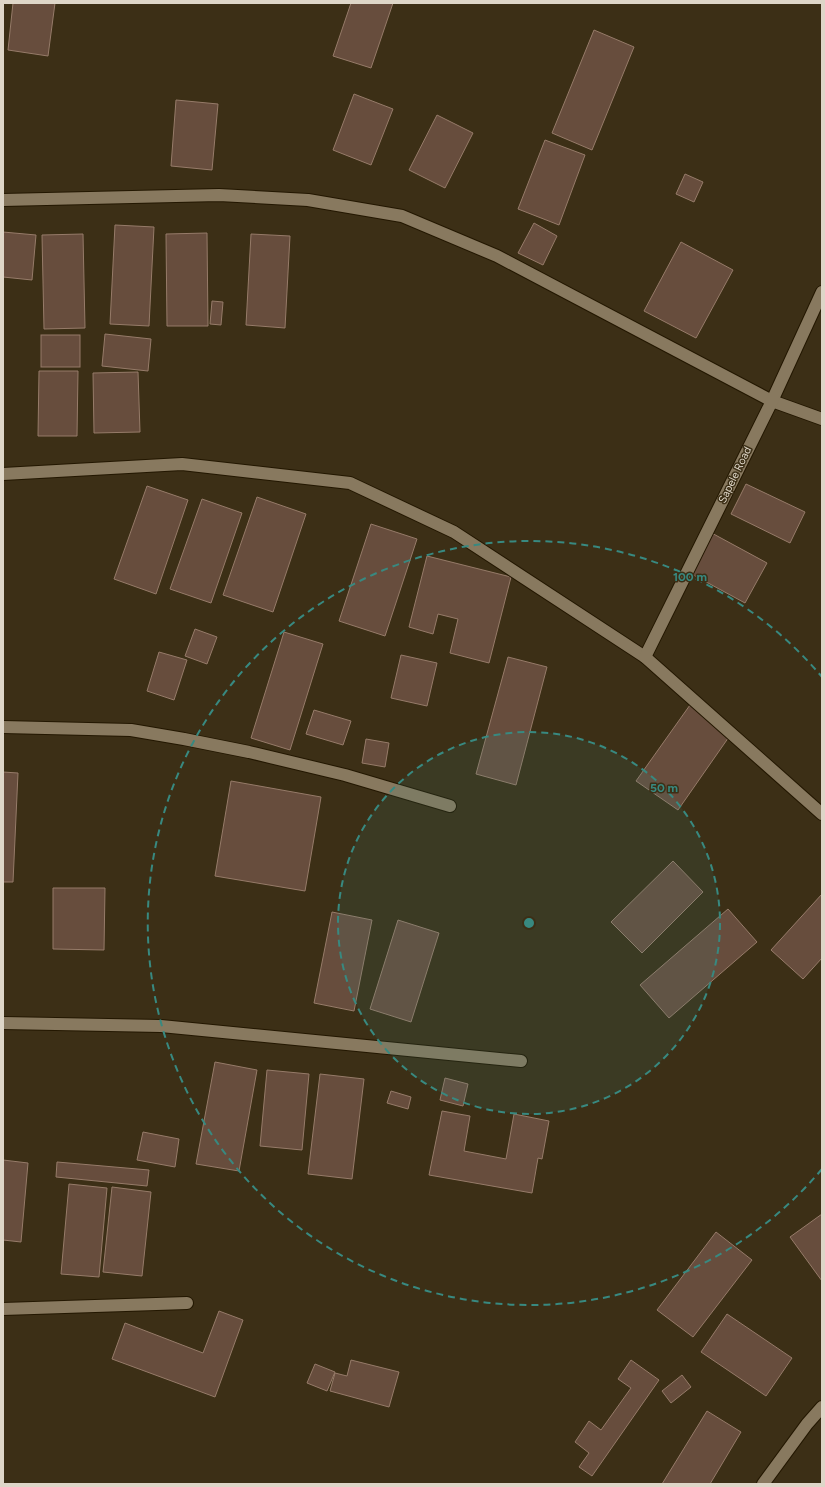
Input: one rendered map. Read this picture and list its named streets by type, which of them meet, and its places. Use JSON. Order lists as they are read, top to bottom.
{
  "streets": {
    "street": ["Sapele Road"]
  },
  "rings": ["100 m", "50 m"]
}
